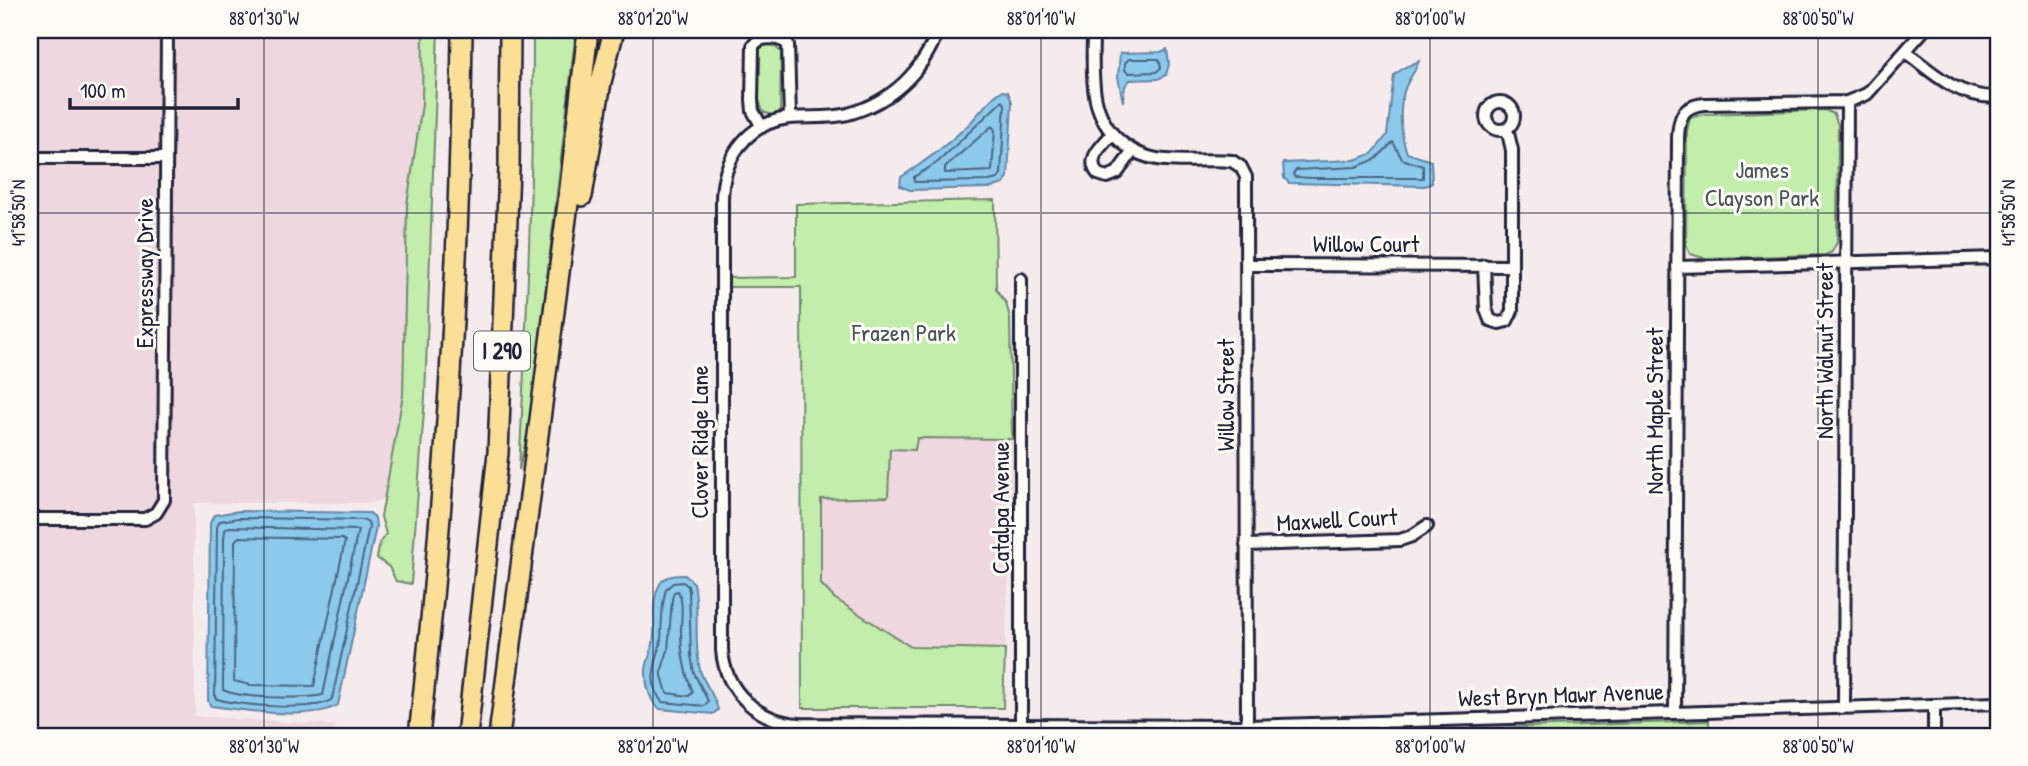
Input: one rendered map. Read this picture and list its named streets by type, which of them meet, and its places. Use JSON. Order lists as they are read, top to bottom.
{
  "streets": {
    "highway": ["I 290"],
    "street": [
      "Willow Court",
      "Expressway Drive",
      "North Walnut Street",
      "Willow Street",
      "North Maple Street",
      "Clover Ridge Lane",
      "Catalpa Avenue",
      "Maxwell Court",
      "West Bryn Mawr Avenue"
    ]
  },
  "crossings": [
    ["Willow Court", "Willow Street"],
    ["North Walnut Street", "North Maple Street"],
    ["North Walnut Street", "West Bryn Mawr Avenue"],
    ["Willow Street", "Maxwell Court"],
    ["Willow Street", "West Bryn Mawr Avenue"],
    ["North Maple Street", "West Bryn Mawr Avenue"],
    ["Clover Ridge Lane", "Catalpa Avenue"],
    ["Clover Ridge Lane", "West Bryn Mawr Avenue"],
    ["Catalpa Avenue", "West Bryn Mawr Avenue"]
  ],
  "parks": ["James Clayson Park", "Frazen Park"],
  "scale_bar": "100 m",
  "coordinates": [
    "88°01'30\"W",
    "88°01'20\"W",
    "88°01'10\"W",
    "88°01'00\"W",
    "88°00'50\"W",
    "41°58'50\"N"
  ]
}
